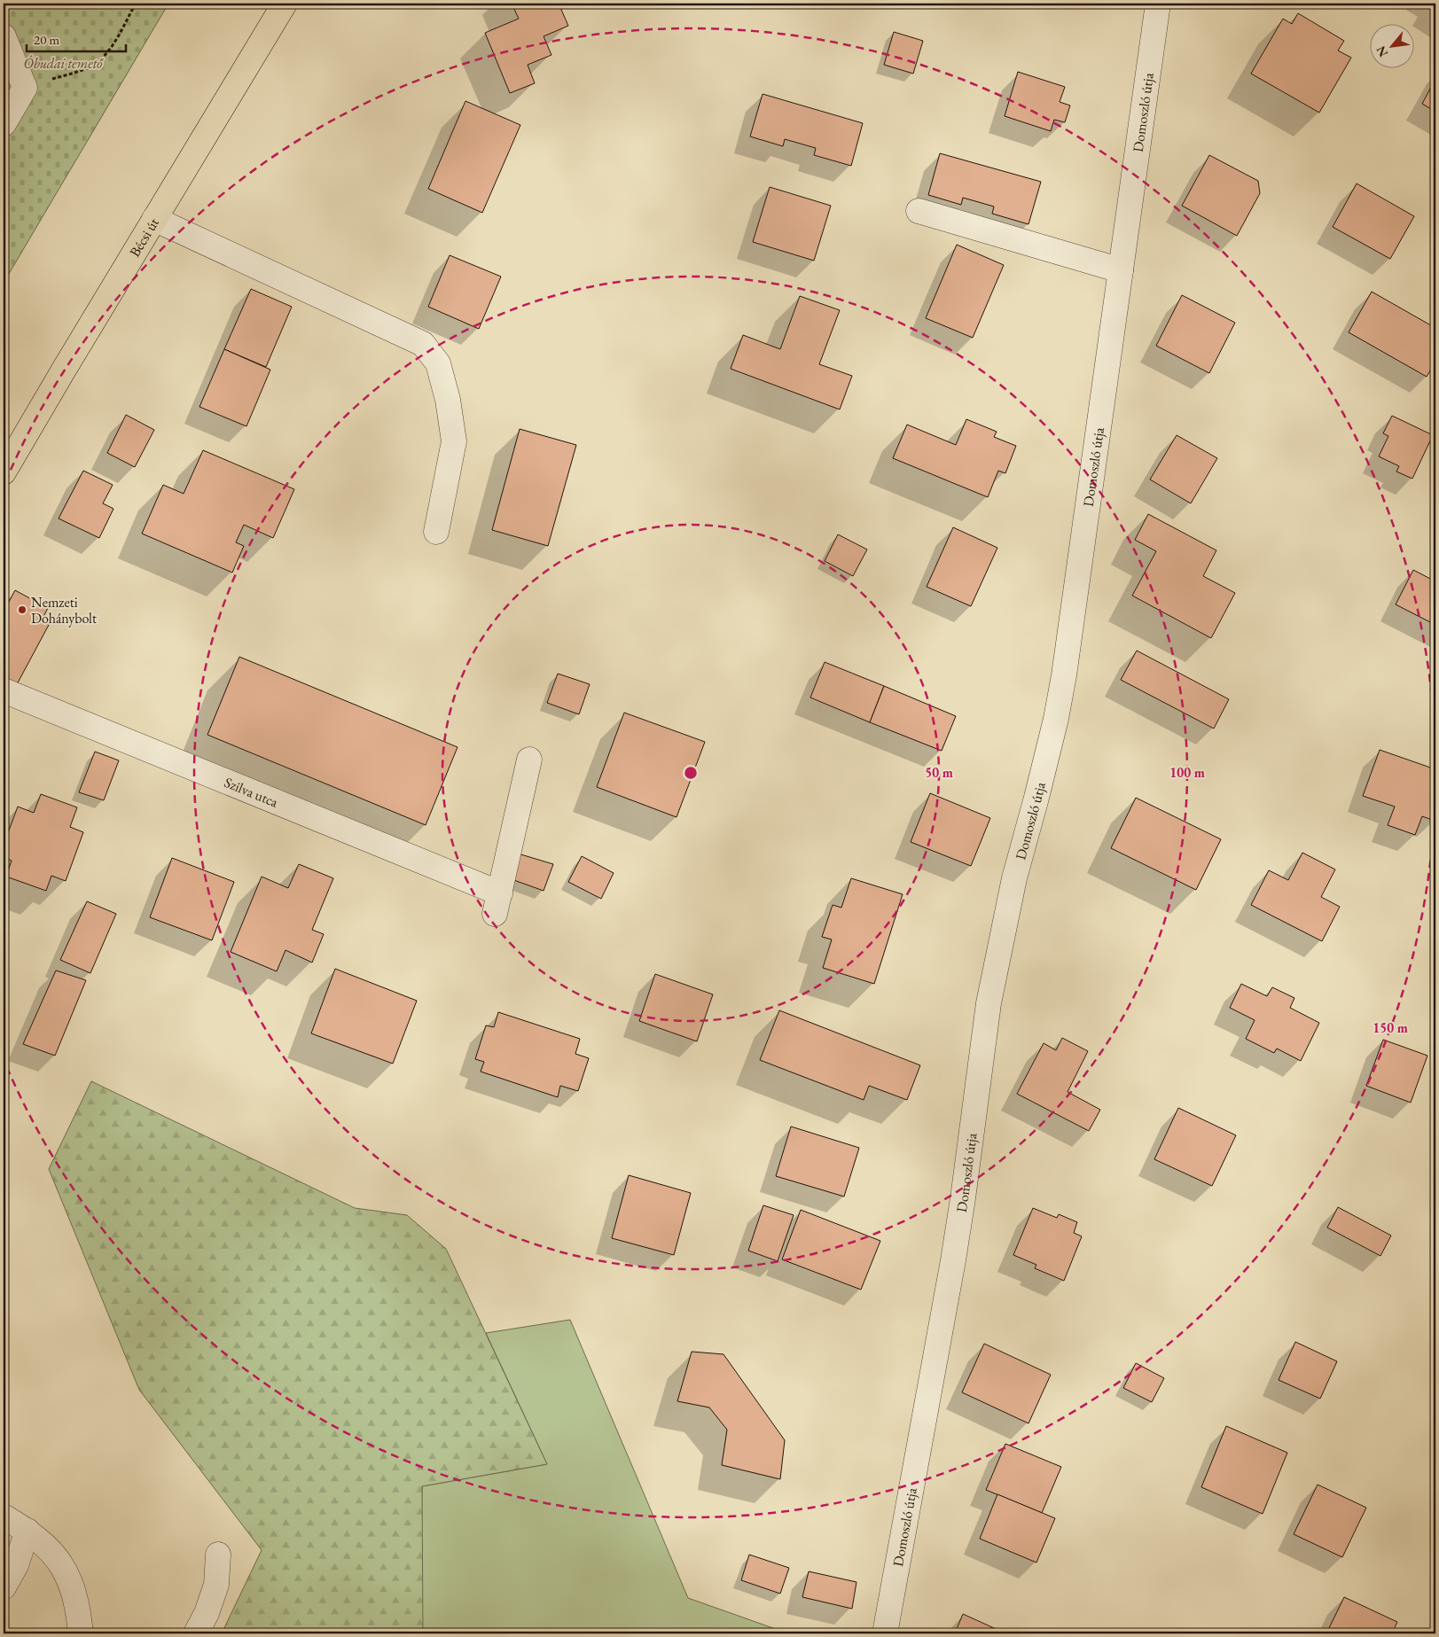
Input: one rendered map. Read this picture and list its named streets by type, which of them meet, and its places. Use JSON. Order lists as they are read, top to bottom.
{
  "streets": {
    "main road": ["Bécsi út"],
    "street": ["Domoszló útja", "Szilva utca"]
  },
  "parks": ["Óbudai temető"],
  "places": ["Nemzeti Dohánybolt"],
  "scale_bar": "20 m",
  "north": "bottom left",
  "rings": ["50 m", "100 m", "150 m"]
}
